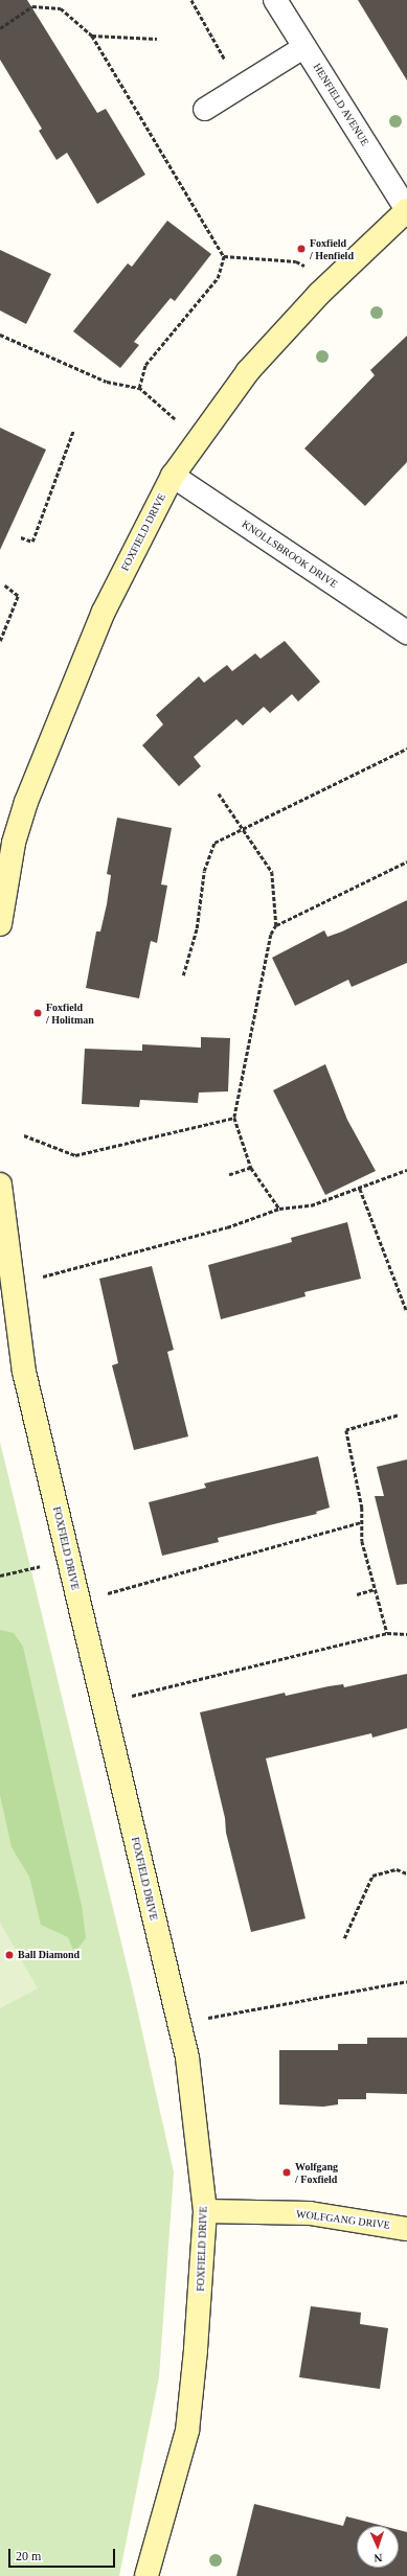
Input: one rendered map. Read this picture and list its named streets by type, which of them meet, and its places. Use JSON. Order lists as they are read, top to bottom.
{
  "streets": {
    "street": [
      "HENFIELD AVENUE",
      "FOXFIELD DRIVE",
      "KNOLLSBROOK DRIVE",
      "WOLFGANG DRIVE"
    ]
  },
  "crossings": [
    ["HENFIELD AVENUE", "FOXFIELD DRIVE"],
    ["FOXFIELD DRIVE", "KNOLLSBROOK DRIVE"],
    ["FOXFIELD DRIVE", "WOLFGANG DRIVE"]
  ],
  "places": [
    "Foxfield / Henfield",
    "Foxfield / Holitman",
    "Ball Diamond",
    "Wolfgang / Foxfield"
  ],
  "scale_bar": "20 m",
  "north": "bottom"
}
